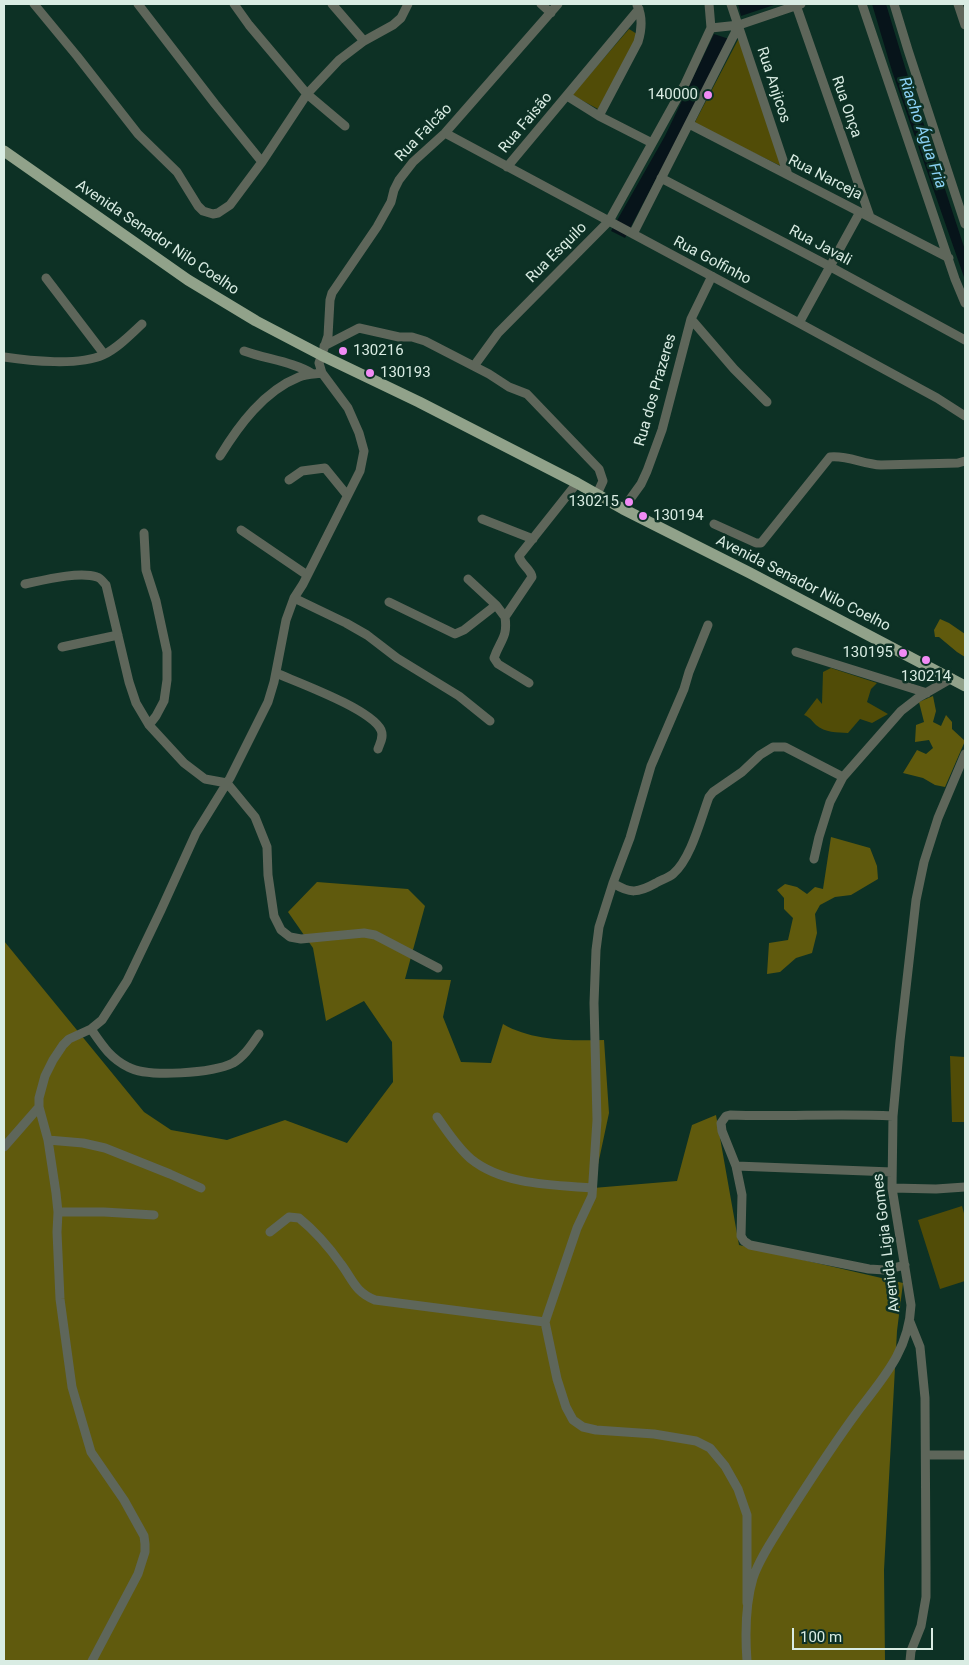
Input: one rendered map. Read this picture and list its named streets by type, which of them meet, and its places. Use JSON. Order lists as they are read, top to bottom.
{
  "streets": {
    "main road": ["Avenida Senador Nilo Coelho"],
    "street": [
      "Rua Anjicos",
      "Rua Onça",
      "Rua Faisão",
      "Rua Falcão",
      "Rua Narceja",
      "Rua Javali",
      "Rua Esquilo",
      "Rua Golfinho",
      "Rua dos Prazeres",
      "Avenida Ligia Gomes"
    ]
  },
  "crossings": [
    ["Rua Anjicos", "Rua Narceja"],
    ["Rua Onça", "Rua Narceja"],
    ["Rua Faisão", "Rua Esquilo"],
    ["Rua Faisão", "Rua Golfinho"],
    ["Rua Falcão", "Avenida Senador Nilo Coelho"],
    ["Rua Falcão", "Rua Golfinho"],
    ["Avenida Senador Nilo Coelho", "Rua dos Prazeres"],
    ["Rua Esquilo", "Rua Golfinho"],
    ["Rua Golfinho", "Rua dos Prazeres"]
  ],
  "water": ["Riacho Água Fria"],
  "places": [
    "140000",
    "130216",
    "130193",
    "130215",
    "130194",
    "130195",
    "130214"
  ],
  "scale_bar": "100 m"
}
